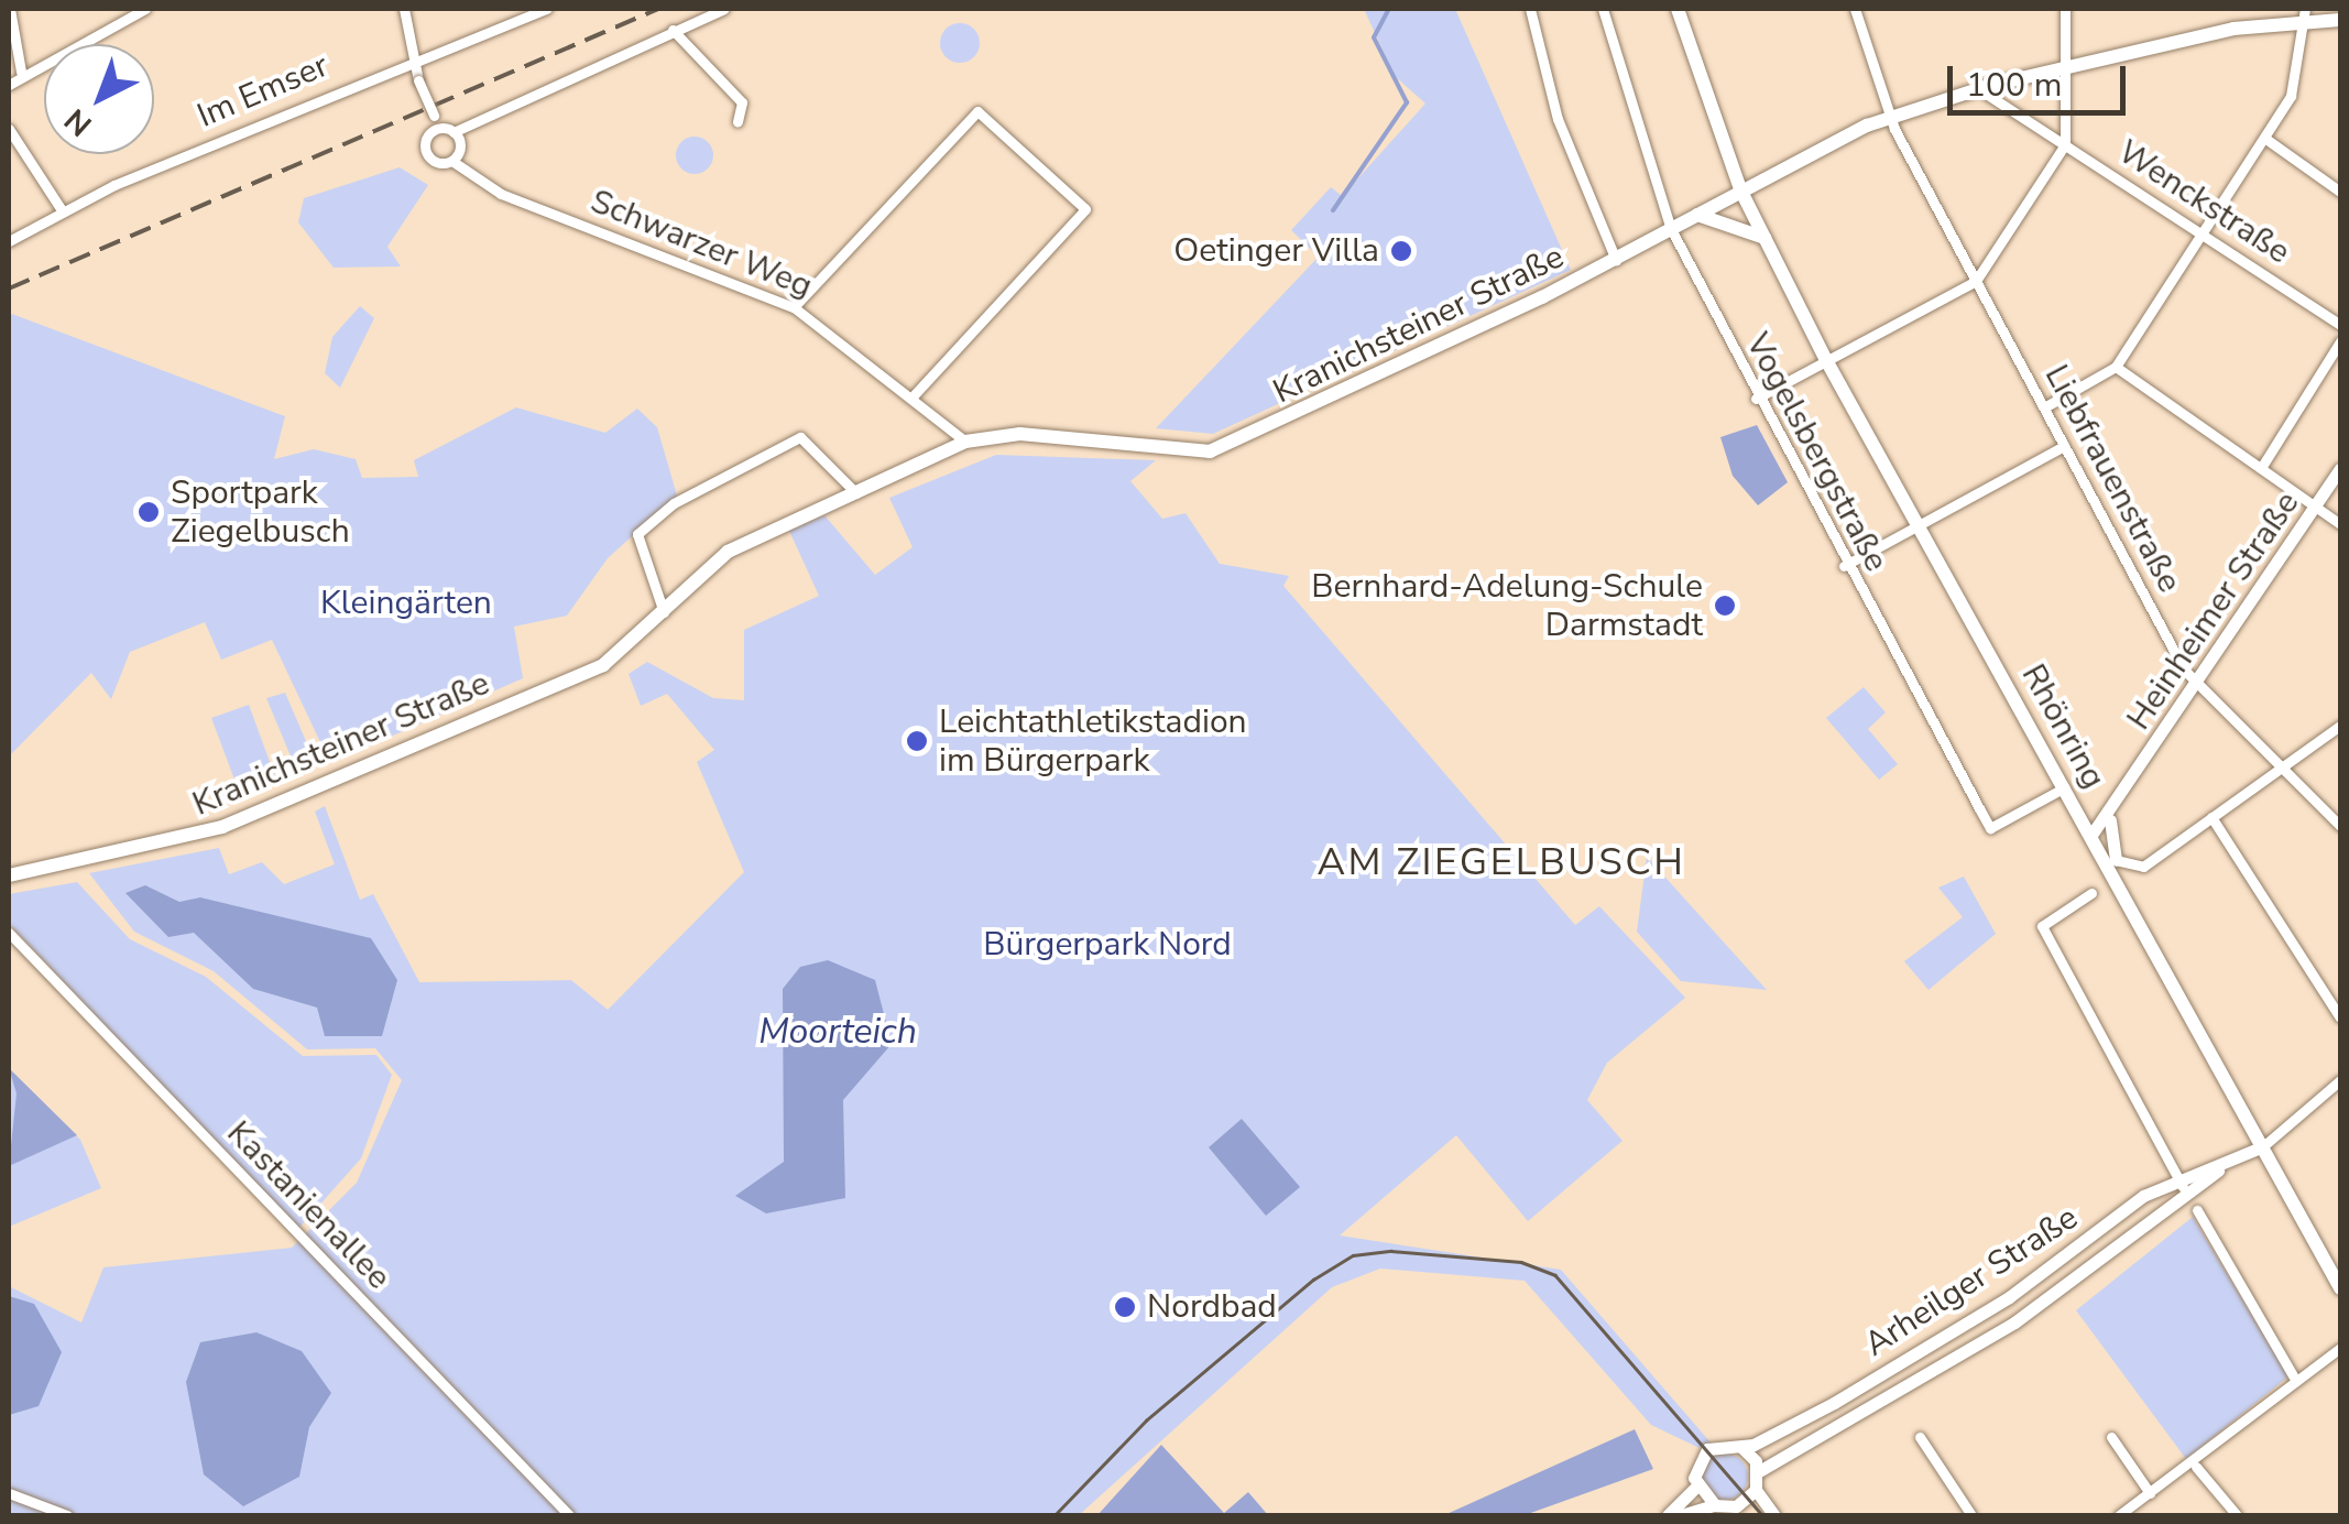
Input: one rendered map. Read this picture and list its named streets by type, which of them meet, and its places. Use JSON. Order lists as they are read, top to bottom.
{
  "streets": {
    "main road": ["Kranichsteiner Straße", "Rhönring"],
    "street": [
      "Im Emser",
      "Wenckstraße",
      "Schwarzer Weg",
      "Vogelsbergstraße",
      "Liebfrauenstraße",
      "Heinheimer Straße",
      "Kastanienallee",
      "Arheilger Straße"
    ]
  },
  "crossings": [
    ["Wenckstraße", "Kranichsteiner Straße"],
    ["Schwarzer Weg", "Kranichsteiner Straße"],
    ["Kranichsteiner Straße", "Vogelsbergstraße"],
    ["Kranichsteiner Straße", "Liebfrauenstraße"],
    ["Kranichsteiner Straße", "Rhönring"],
    ["Vogelsbergstraße", "Rhönring"],
    ["Liebfrauenstraße", "Heinheimer Straße"],
    ["Heinheimer Straße", "Rhönring"],
    ["Rhönring", "Arheilger Straße"]
  ],
  "districts": ["AM ZIEGELBUSCH"],
  "water": ["Moorteich"],
  "parks": ["Kleingärten", "Bürgerpark Nord"],
  "places": [
    "Oetinger Villa",
    "Sportpark Ziegelbusch",
    "Bernhard-Adelung-Schule Darmstadt",
    "Leichtathletikstadion im Bürgerpark",
    "Nordbad"
  ],
  "scale_bar": "100 m",
  "north": "bottom left"
}
